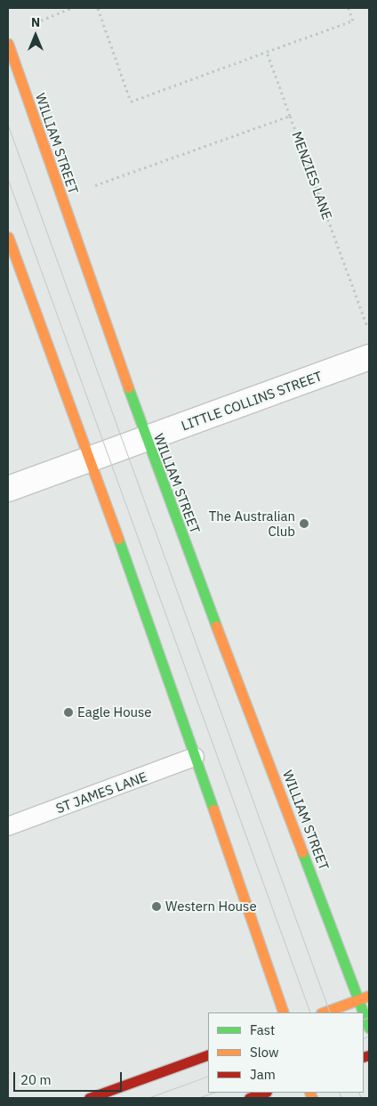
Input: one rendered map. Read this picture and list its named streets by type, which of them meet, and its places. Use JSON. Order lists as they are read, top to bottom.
{
  "streets": {
    "street": ["WILLIAM STREET", "LITTLE COLLINS STREET"],
    "lane": ["ST JAMES LANE"],
    "path": ["MENZIES LANE"]
  },
  "crossings": [
    ["WILLIAM STREET", "LITTLE COLLINS STREET"]
  ],
  "places": ["The Australian Club", "Eagle House", "Western House"],
  "legend": ["Fast", "Slow", "Jam"],
  "scale_bar": "20 m",
  "north": "top"
}
